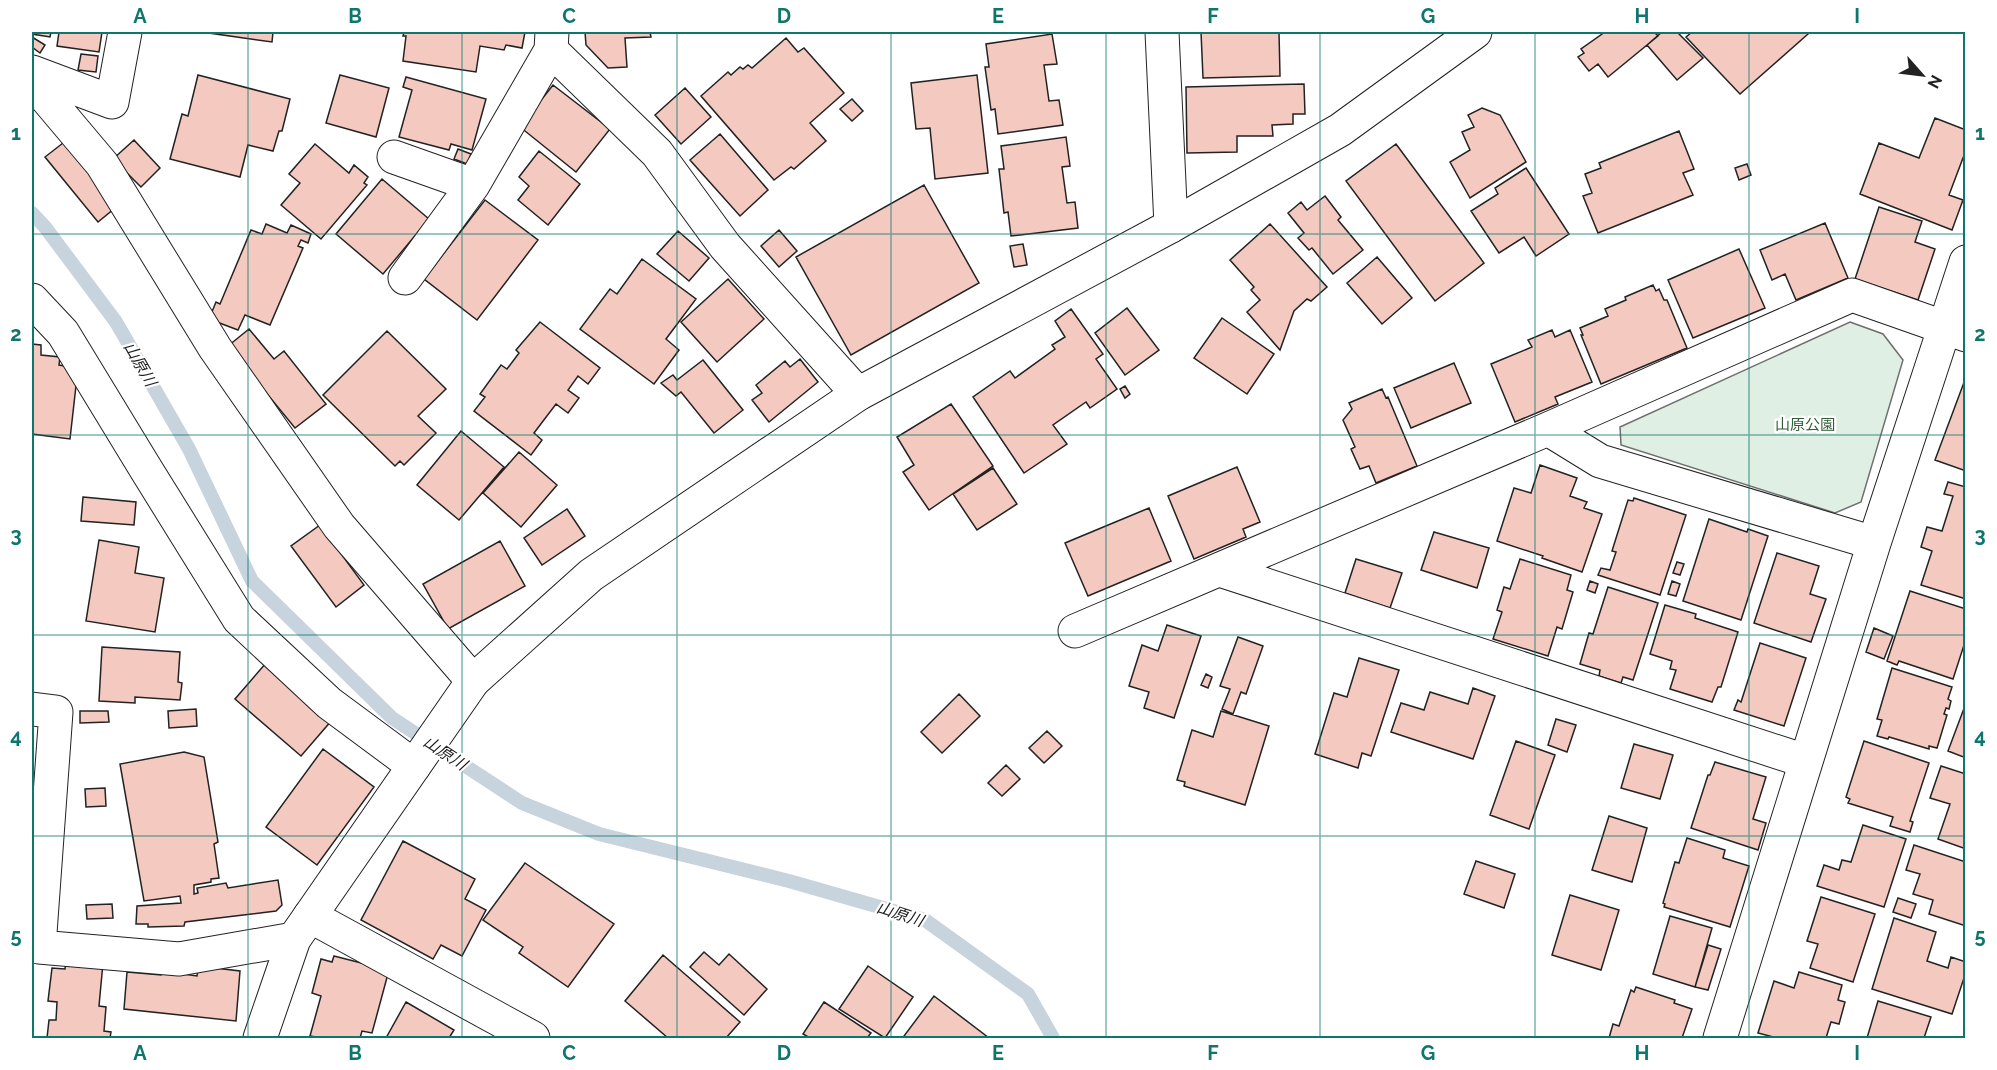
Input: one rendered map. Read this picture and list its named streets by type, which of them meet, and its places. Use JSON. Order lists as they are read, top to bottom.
{
  "water": ["山原川"],
  "parks": ["山原公園"],
  "north": "bottom right",
  "grid": {
    "columns": [
      "A",
      "B",
      "C",
      "D",
      "E",
      "F",
      "G",
      "H",
      "I"
    ],
    "rows": [
      "1",
      "2",
      "3",
      "4",
      "5"
    ]
  }
}
